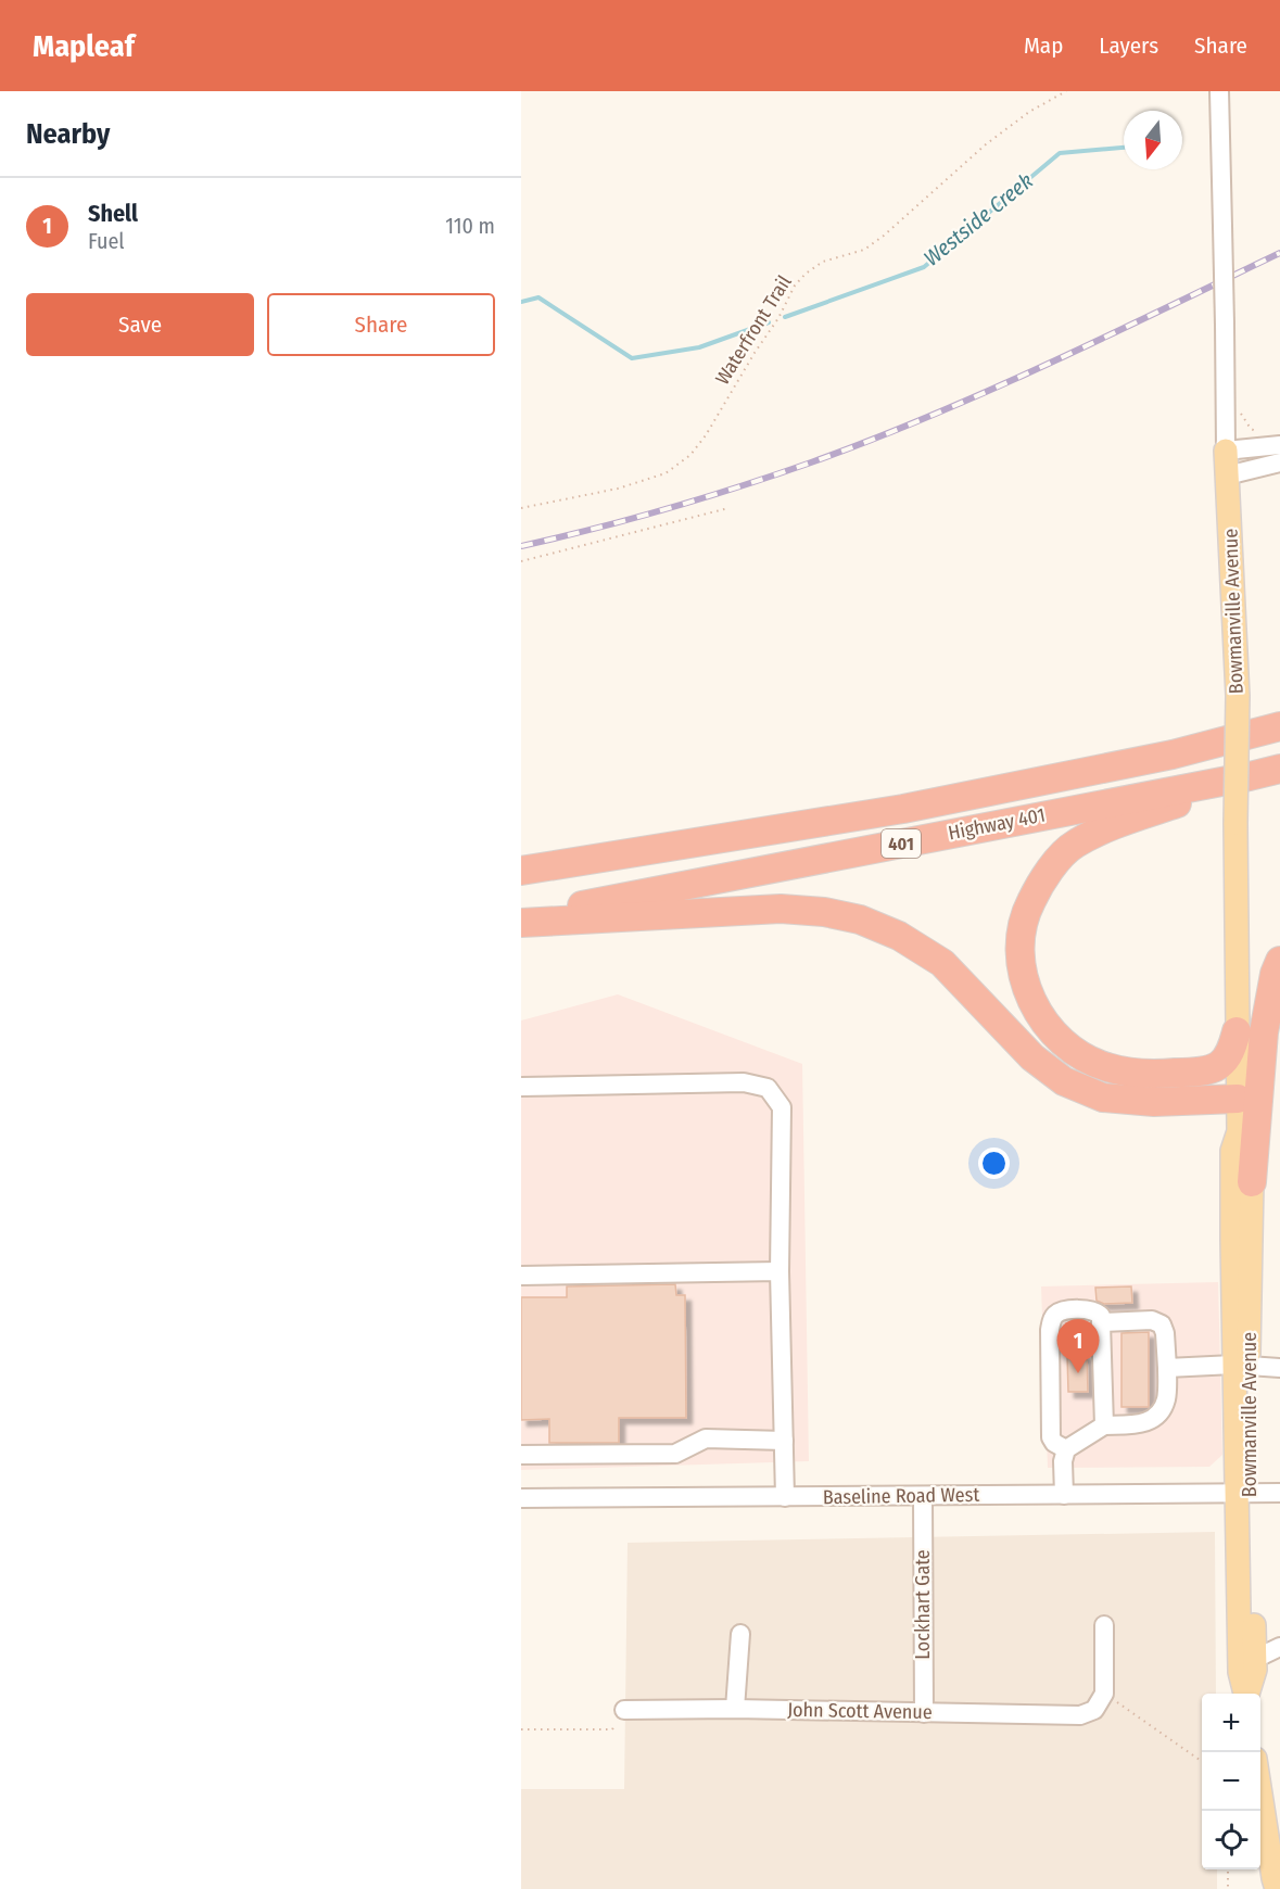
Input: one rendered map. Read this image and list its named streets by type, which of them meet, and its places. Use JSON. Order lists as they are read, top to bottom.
{
  "streets": {
    "highway": ["Highway 401", "401"],
    "main road": ["Bowmanville Avenue"],
    "street": ["Baseline Road West", "Lockhart Gate", "John Scott Avenue"],
    "path": ["Waterfront Trail"]
  },
  "crossings": [
    ["Bowmanville Avenue", "Baseline Road West"],
    ["Baseline Road West", "Lockhart Gate"],
    ["Lockhart Gate", "John Scott Avenue"]
  ],
  "water": ["Westside Creek"],
  "north": "bottom",
  "page": {
    "header": "Mapleaf",
    "nav": ["Map", "Layers", "Share"],
    "heading": "Nearby",
    "list": [
      {
        "mark": "1",
        "name": "Shell",
        "note": "Fuel",
        "value": "110 m"
      }
    ],
    "buttons": ["Save", "Share"],
    "pins": "1",
    "map_buttons": ["+", "−"]
  }
}
